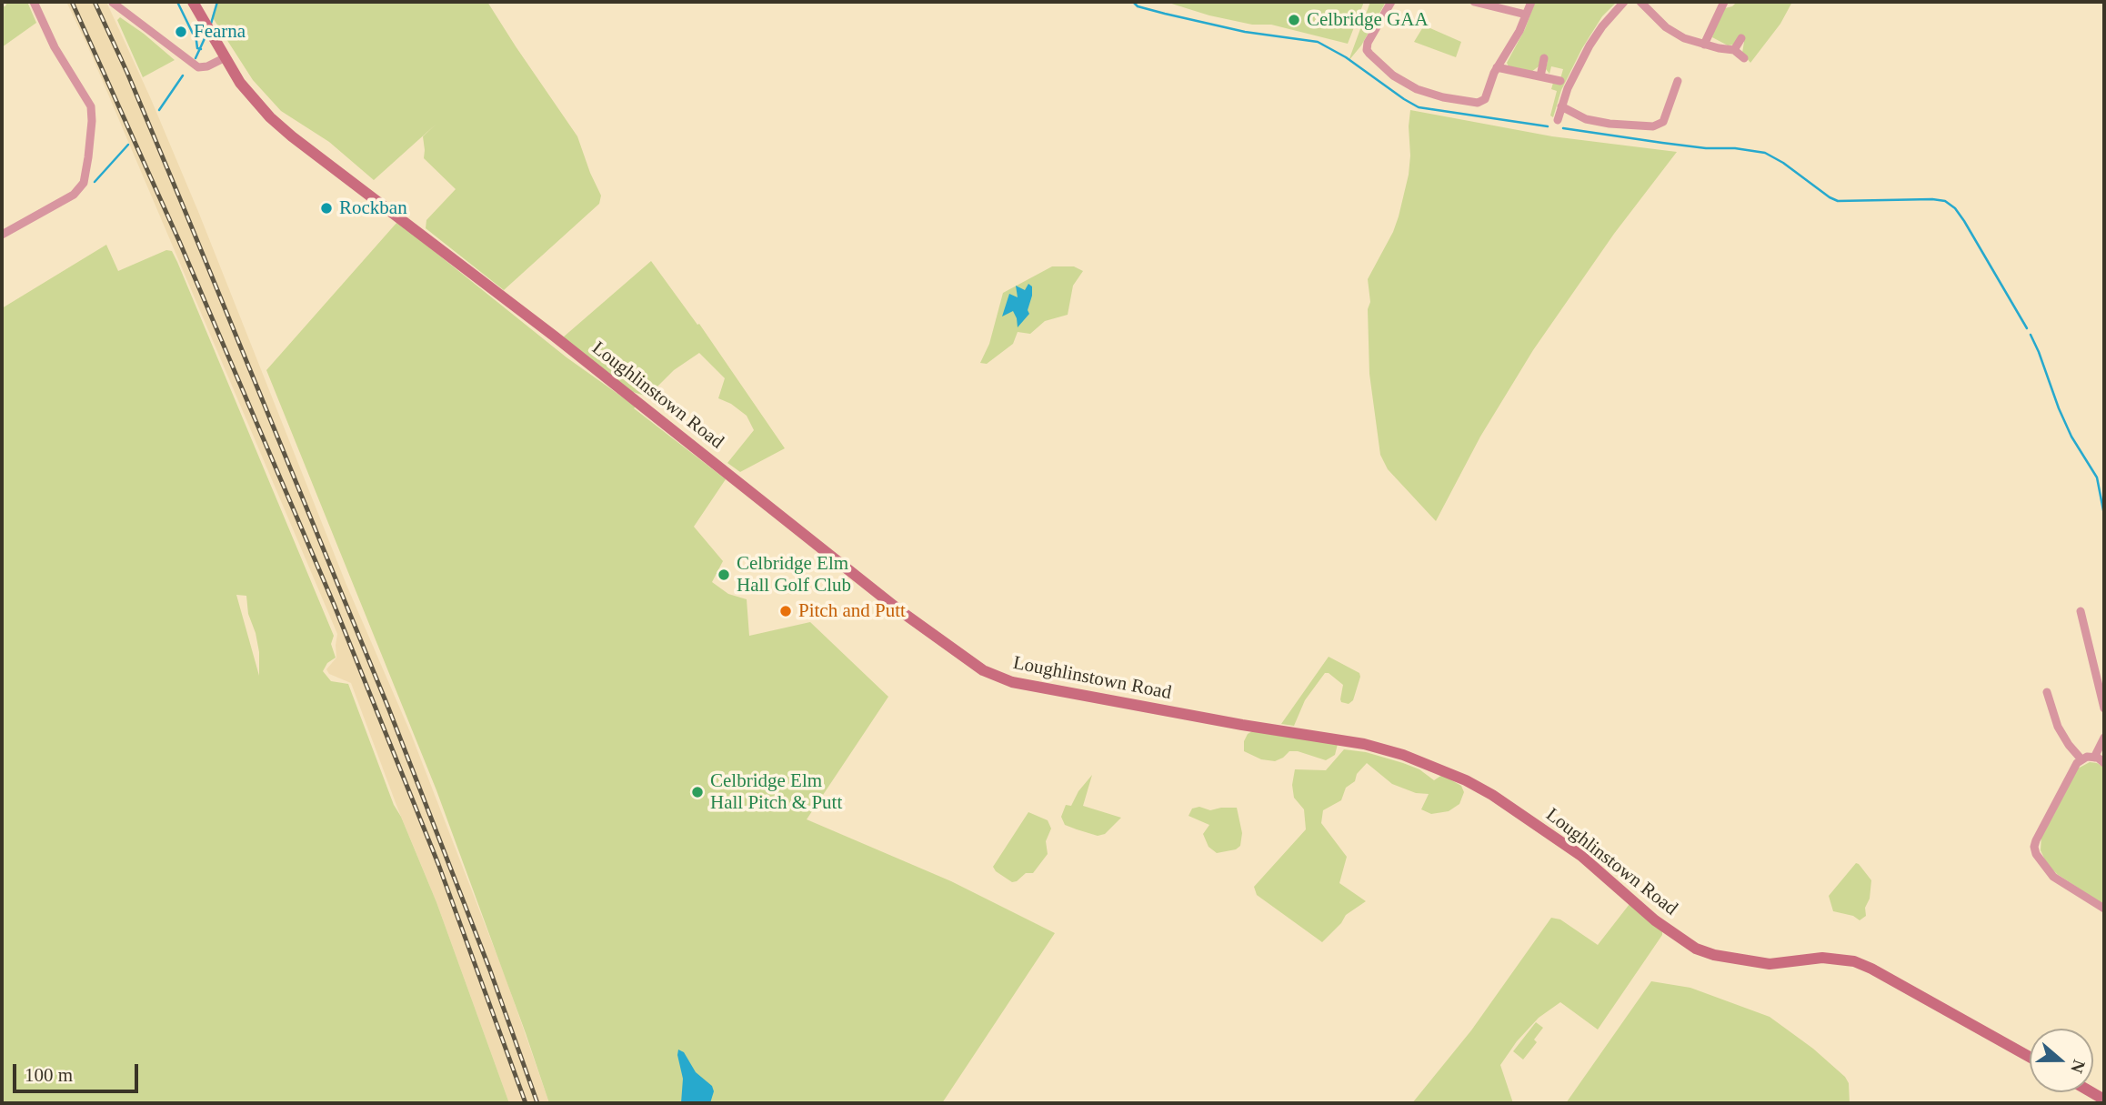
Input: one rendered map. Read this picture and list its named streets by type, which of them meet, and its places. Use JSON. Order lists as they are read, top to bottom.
{
  "streets": {
    "street": ["Loughlinstown Road"]
  },
  "places": [
    "Celbridge GAA",
    "Fearna",
    "Rockban",
    "Celbridge Elm Hall Golf Club",
    "Pitch and Putt",
    "Celbridge Elm Hall Pitch & Putt"
  ],
  "scale_bar": "100 m",
  "north": "right"
}
